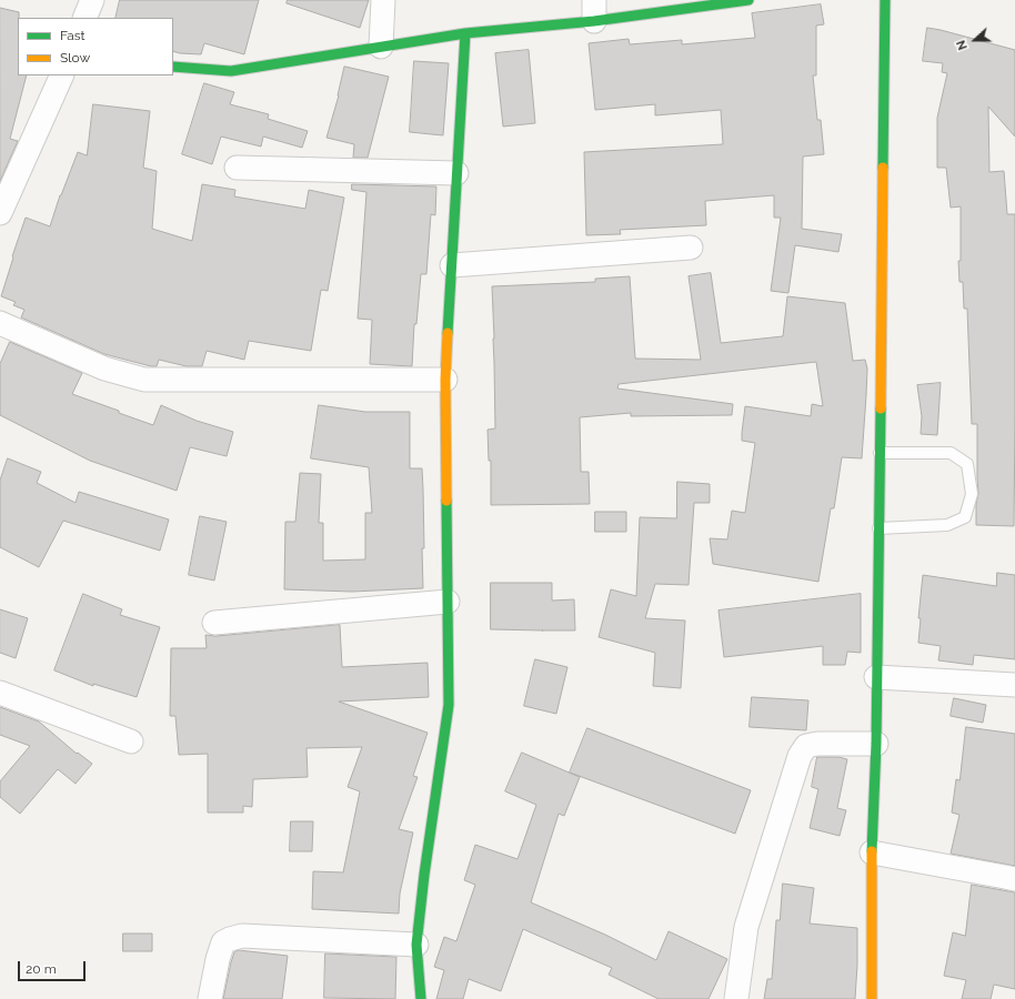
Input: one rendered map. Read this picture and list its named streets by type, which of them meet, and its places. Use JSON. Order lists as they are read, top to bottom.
{
  "legend": ["Fast", "Slow"],
  "scale_bar": "20 m",
  "north": "left"
}
